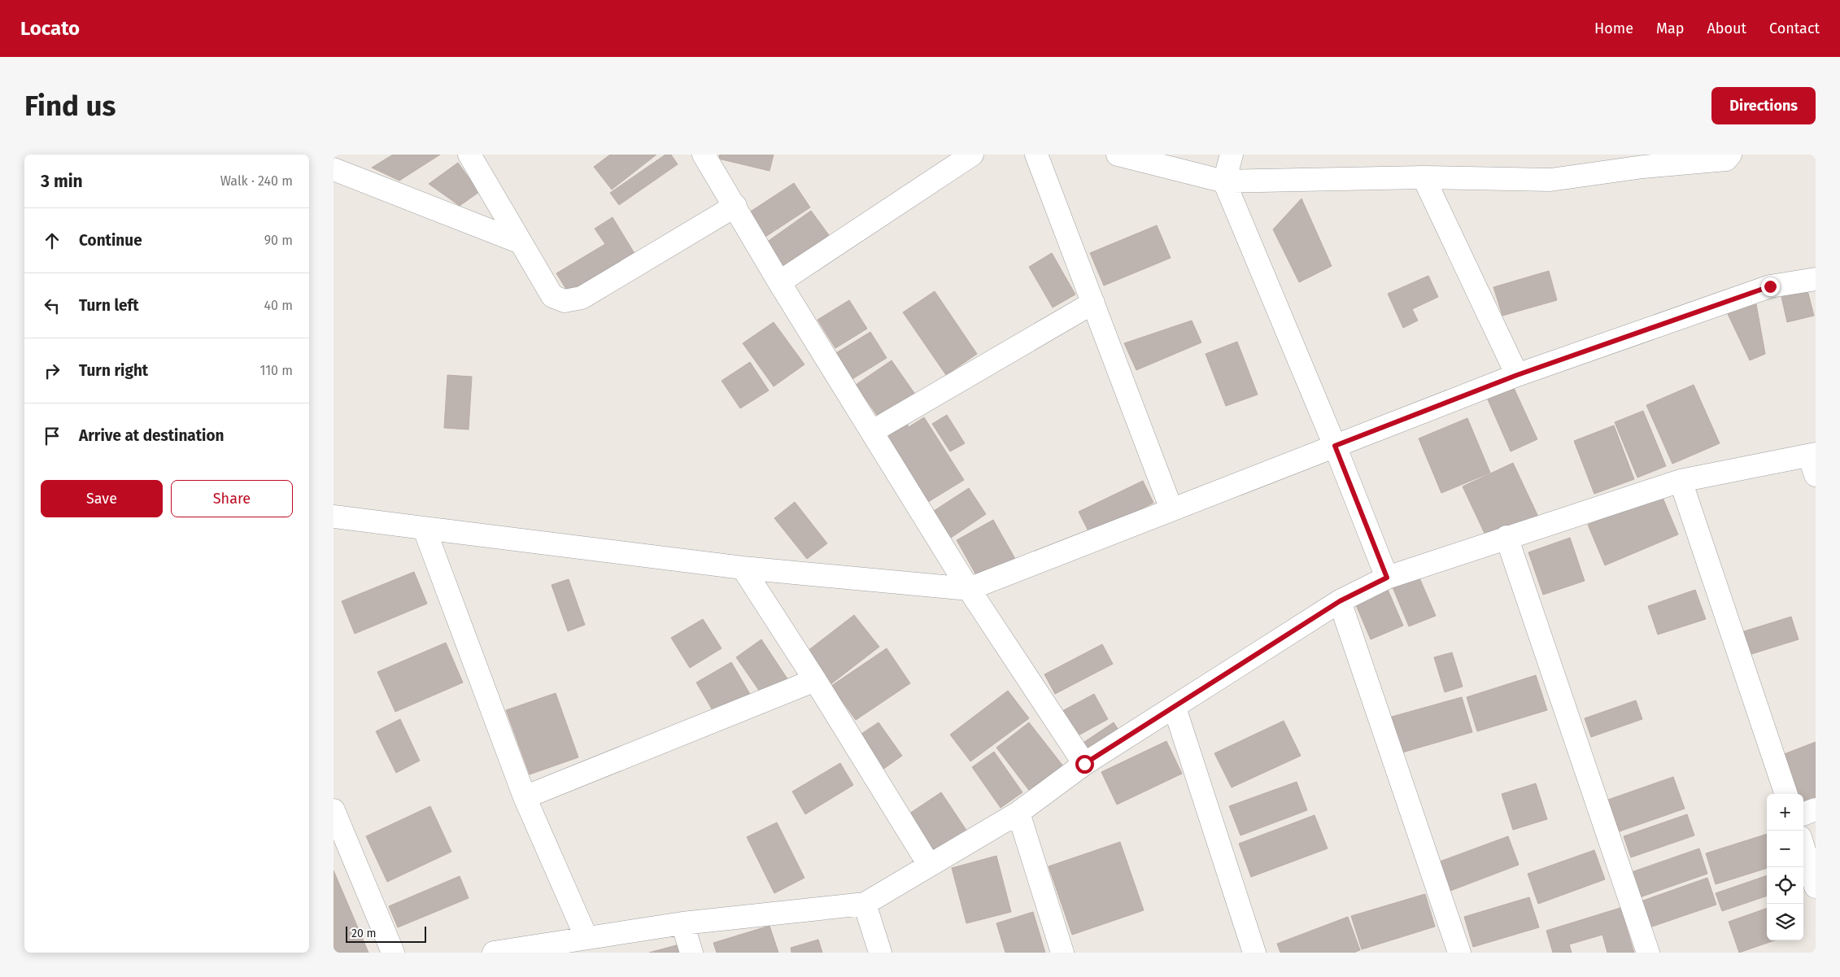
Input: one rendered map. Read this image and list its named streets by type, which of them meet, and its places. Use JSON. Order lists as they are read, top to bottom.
{
  "scale_bar": "20 m",
  "page": {
    "header": "Locato",
    "nav": [
      "Home",
      "Map",
      "About",
      "Contact"
    ],
    "buttons": [
      "Directions",
      ["Save", "Share"]
    ],
    "title": "Find us",
    "heading": ["3 min", "Walk · 240 m"],
    "list": [
      ["Continue", "90 m"],
      ["Turn left", "40 m"],
      ["Turn right", "110 m"],
      "Arrive at destination"
    ],
    "map_buttons": ["+", "−"],
    "scale": "20 m"
  }
}
